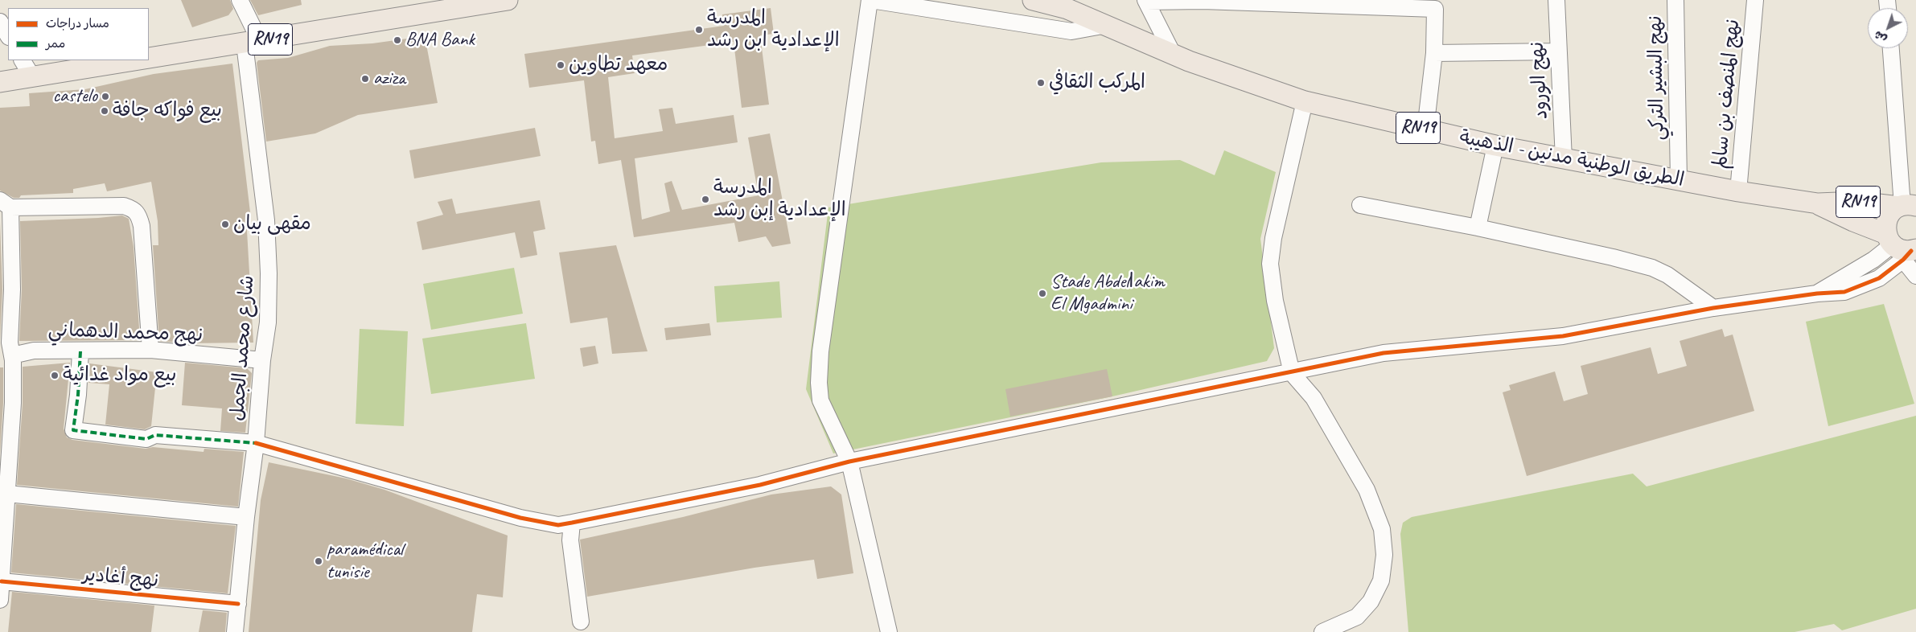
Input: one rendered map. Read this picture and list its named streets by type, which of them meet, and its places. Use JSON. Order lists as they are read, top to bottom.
{
  "streets": {
    "main road": ["RN19", "الطريق الوطنية مدنين - الذهيبة"],
    "street": [
      "نهج البشير التركي",
      "نهج الورود",
      "نهج المنصف بن سالم",
      "نهج محمد الدهماني",
      "شارع محمد الجمل",
      "نهج أغادير"
    ]
  },
  "crossings": [
    ["RN19", "الطريق الوطنية مدنين - الذهيبة"],
    ["RN19", "شارع محمد الجمل"],
    ["نهج البشير التركي", "الطريق الوطنية مدنين - الذهيبة"],
    ["نهج الورود", "الطريق الوطنية مدنين - الذهيبة"],
    ["نهج المنصف بن سالم", "الطريق الوطنية مدنين - الذهيبة"],
    ["نهج محمد الدهماني", "شارع محمد الجمل"],
    ["شارع محمد الجمل", "نهج أغادير"]
  ],
  "places": [
    "المدرسة الإعدادية ابن رشد",
    "BNA Bank",
    "معهد تطاوين",
    "aziza",
    "المركب الثقافي",
    "castelo",
    "بيع فواكه جافة",
    "المدرسة الإعدادية إبن رشد",
    "مقهى بيان",
    "Stade Abdelاakim El Mgadmini",
    "بيع مواد غذائية",
    "paramédical tunisie"
  ],
  "legend": ["مسار دراجات", "ممر"],
  "north": "bottom left"
}
